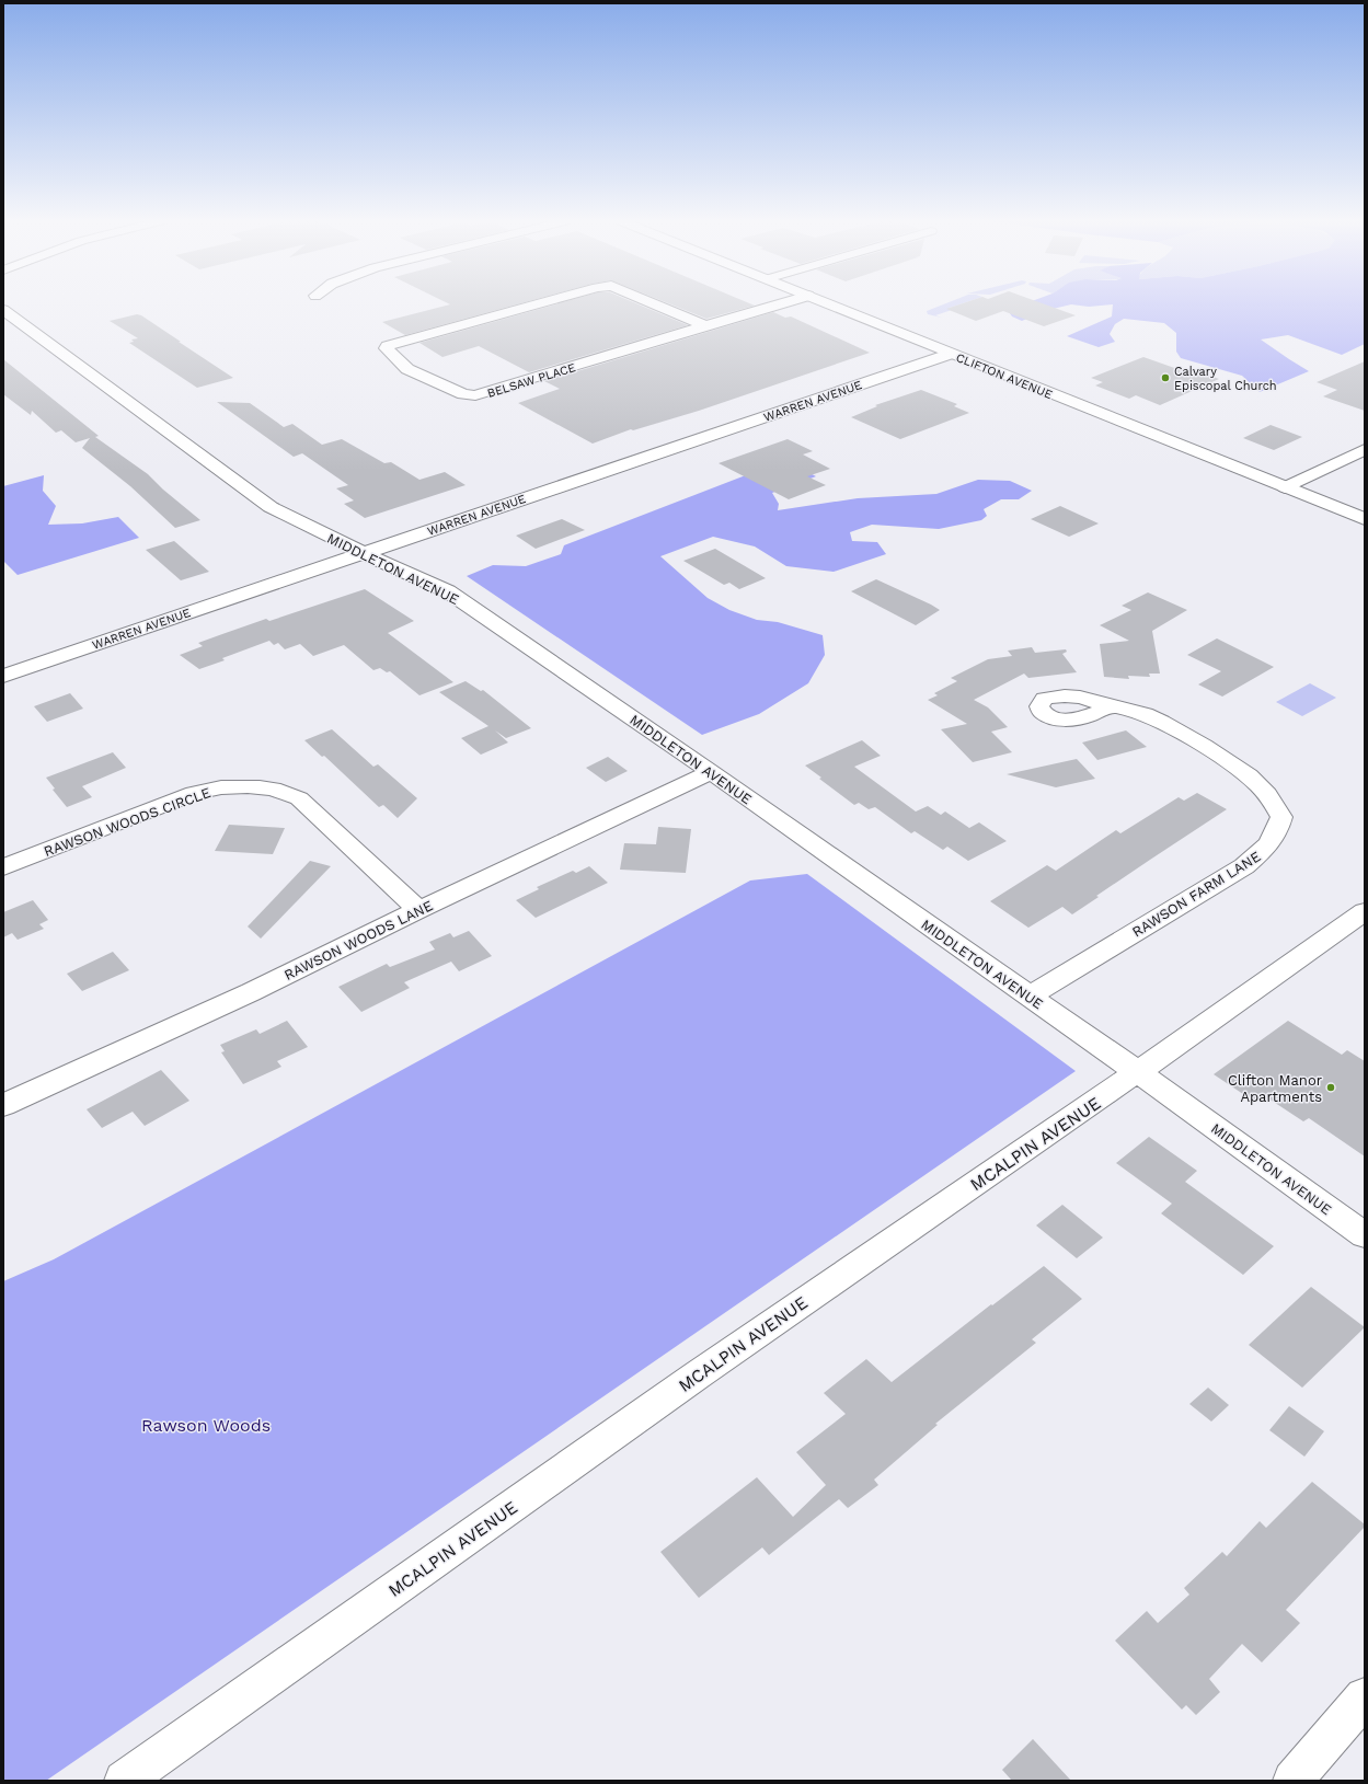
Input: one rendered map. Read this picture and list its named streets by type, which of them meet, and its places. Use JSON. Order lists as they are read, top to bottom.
{
  "streets": {
    "street": [
      "CLIFTON AVENUE",
      "BELSAW PLACE",
      "WARREN AVENUE",
      "MIDDLETON AVENUE",
      "RAWSON WOODS CIRCLE",
      "RAWSON FARM LANE",
      "RAWSON WOODS LANE",
      "MCALPIN AVENUE"
    ]
  },
  "crossings": [
    ["CLIFTON AVENUE", "WARREN AVENUE"],
    ["WARREN AVENUE", "MIDDLETON AVENUE"],
    ["MIDDLETON AVENUE", "RAWSON FARM LANE"],
    ["MIDDLETON AVENUE", "RAWSON WOODS LANE"],
    ["MIDDLETON AVENUE", "MCALPIN AVENUE"],
    ["RAWSON WOODS CIRCLE", "RAWSON WOODS LANE"]
  ],
  "parks": ["Rawson Woods"],
  "places": ["Calvary Episcopal Church", "Clifton Manor Apartments"]
}
